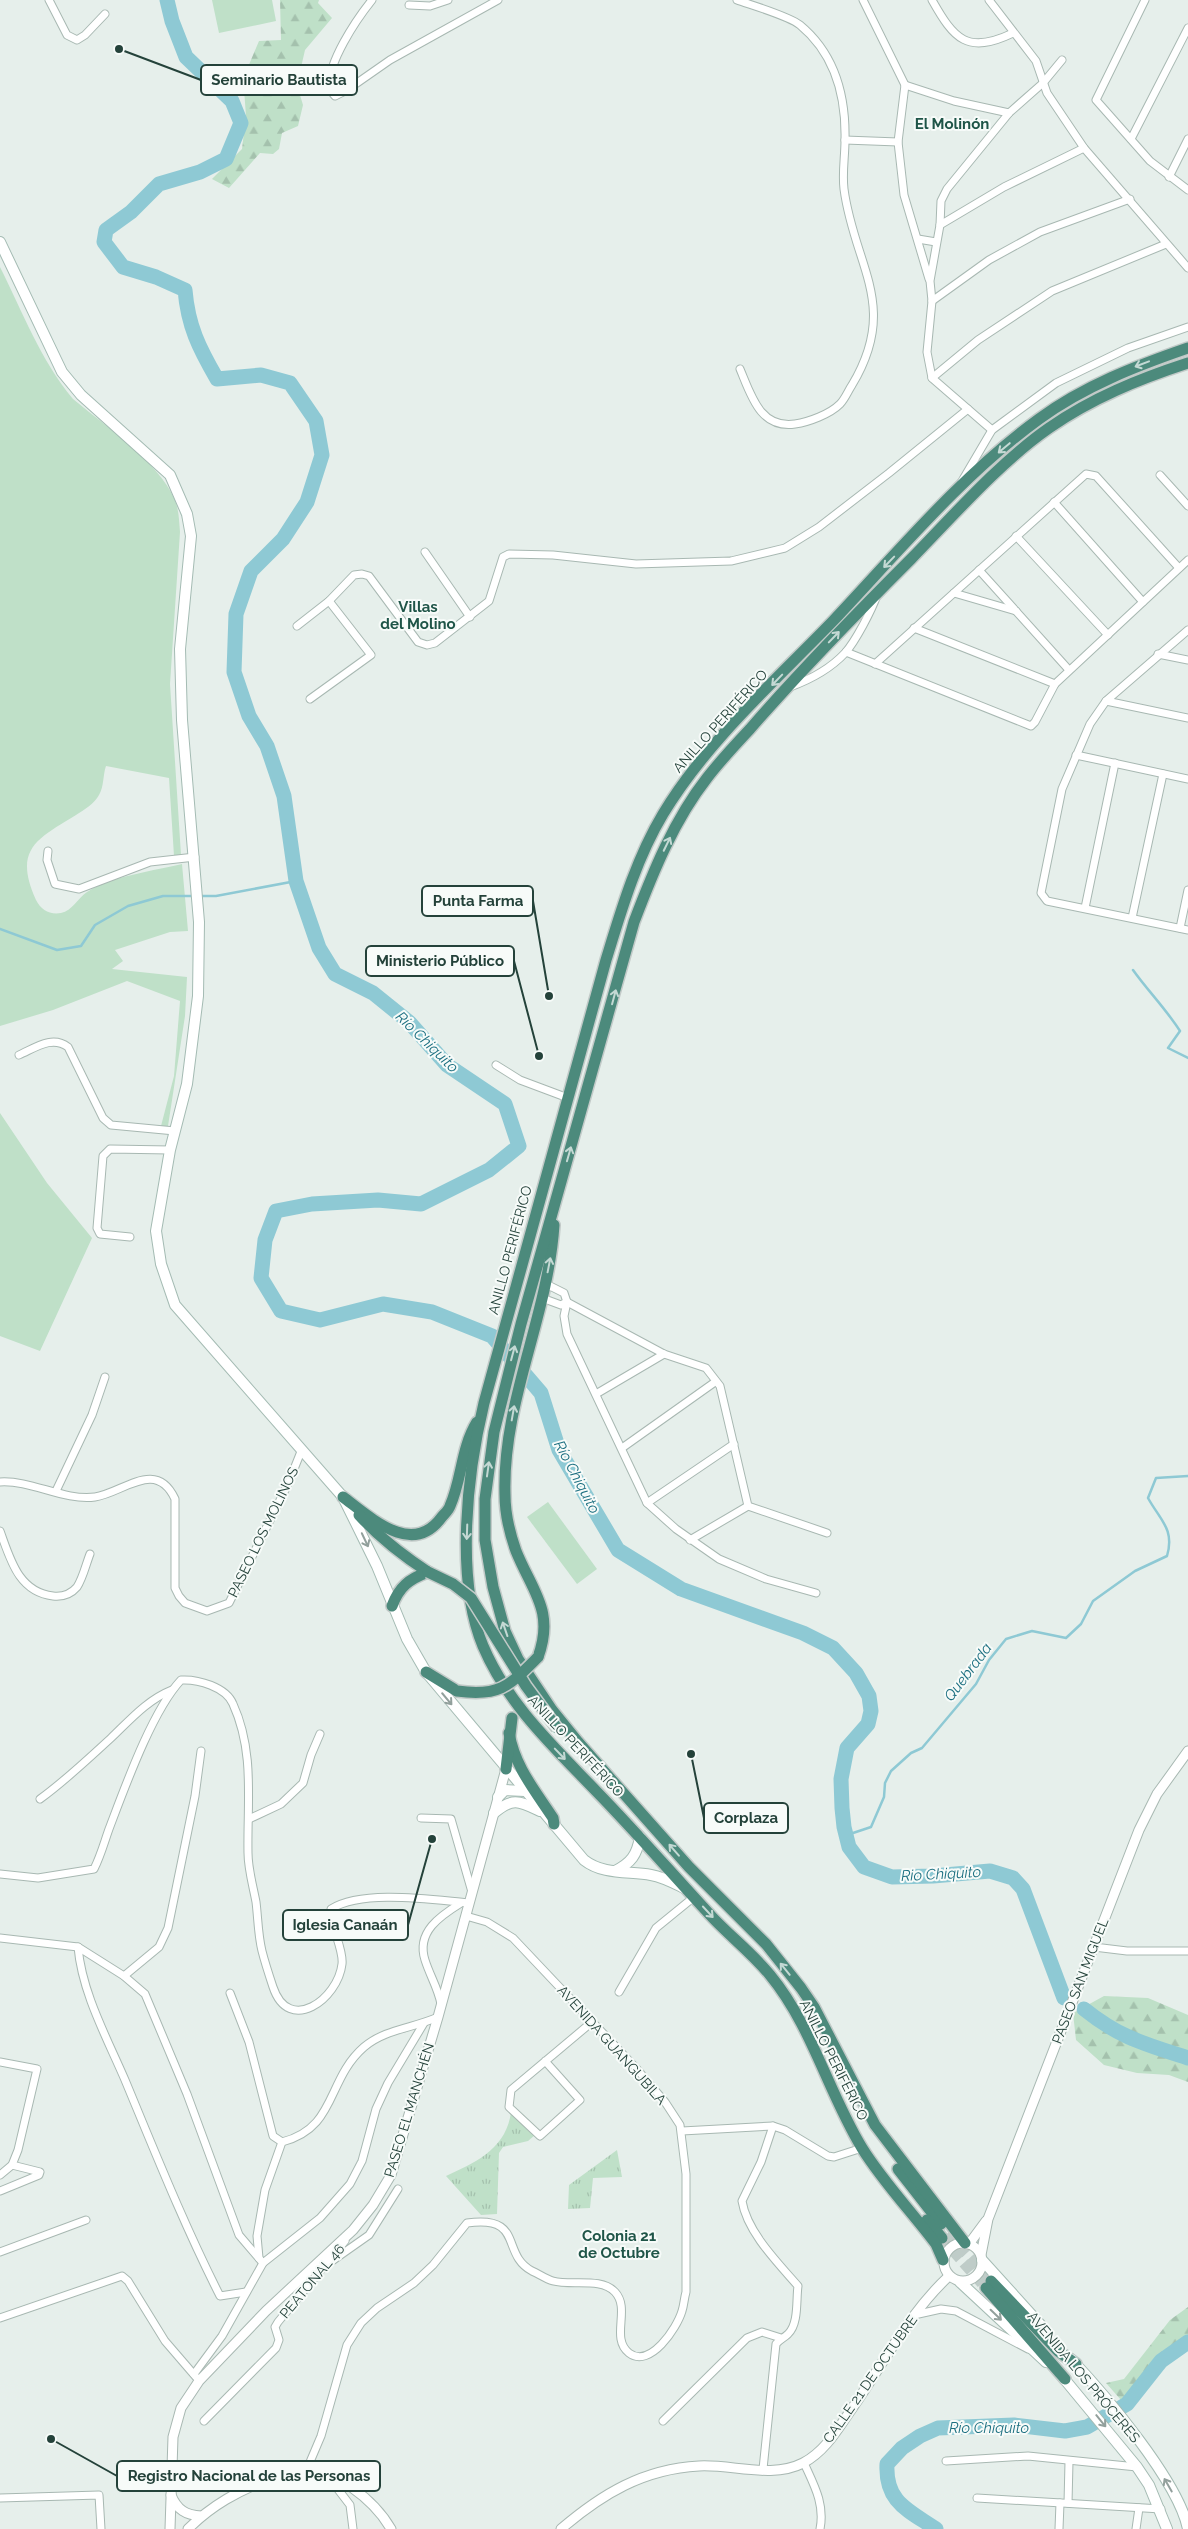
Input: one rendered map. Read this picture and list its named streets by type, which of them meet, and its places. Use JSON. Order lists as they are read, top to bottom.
{
  "streets": {
    "highway": ["ANILLO PERIFÉRICO"],
    "main road": ["AVENIDA LOS PRÓCERES"],
    "street": [
      "PASEO LOS MOLINOS",
      "PASEO SAN MIGUEL",
      "AVENIDA GUANGUBILA",
      "PASEO EL MANCHÉN",
      "PEATONAL 46",
      "CALLE 21 DE OCTUBRE"
    ]
  },
  "crossings": [
    ["ANILLO PERIFÉRICO", "PASEO SAN MIGUEL"],
    ["ANILLO PERIFÉRICO", "AVENIDA LOS PRÓCERES"],
    ["ANILLO PERIFÉRICO", "CALLE 21 DE OCTUBRE"],
    ["PASEO SAN MIGUEL", "AVENIDA LOS PRÓCERES"],
    ["PASEO SAN MIGUEL", "CALLE 21 DE OCTUBRE"],
    ["AVENIDA GUANGUBILA", "PASEO EL MANCHÉN"],
    ["PASEO EL MANCHÉN", "PEATONAL 46"],
    ["AVENIDA LOS PRÓCERES", "CALLE 21 DE OCTUBRE"]
  ],
  "districts": ["El Molinón", "Villas del Molino", "Colonia 21 de Octubre"],
  "water": ["Río Chiquito", "Quebrada", "Rio Chiquito"],
  "places": [
    "Seminario Bautista",
    "Punta Farma",
    "Ministerio Público",
    "Corplaza",
    "Iglesia Canaán",
    "Registro Nacional de las Personas"
  ]
}
